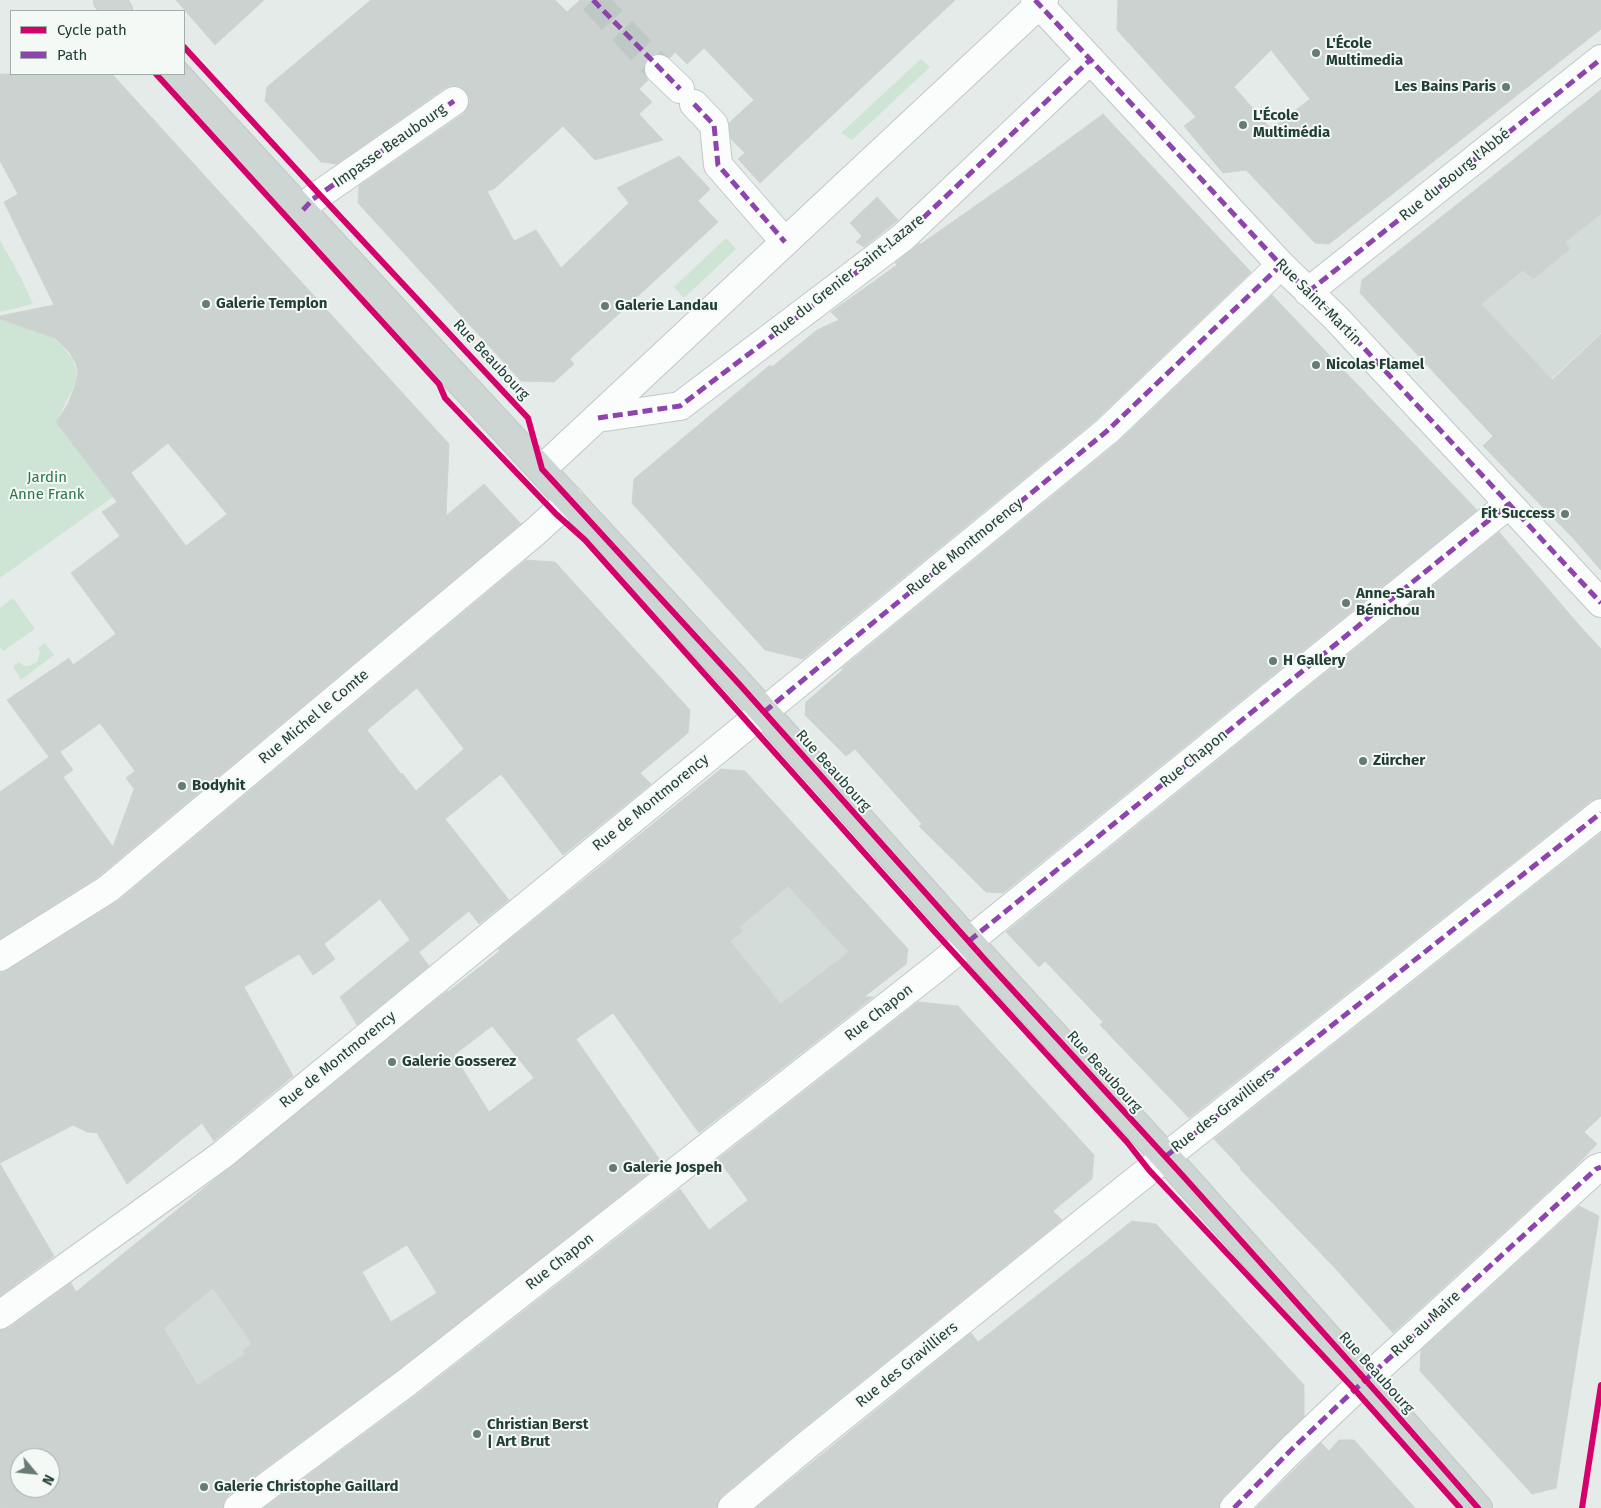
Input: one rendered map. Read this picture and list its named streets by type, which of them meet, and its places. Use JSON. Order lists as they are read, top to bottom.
{
  "streets": {
    "main road": ["Rue Beaubourg"],
    "street": [
      "Impasse Beaubourg",
      "Rue du Bourg l'Abbé",
      "Rue du Grenier Saint-Lazare",
      "Rue Saint-Martin",
      "Rue de Montmorency",
      "Rue Michel le Comte",
      "Rue Chapon",
      "Rue des Gravilliers",
      "Rue au Maire"
    ]
  },
  "crossings": [
    ["Impasse Beaubourg", "Rue Beaubourg"],
    ["Rue du Bourg l'Abbé", "Rue Saint-Martin"],
    ["Rue du Grenier Saint-Lazare", "Rue Saint-Martin"],
    ["Rue Saint-Martin", "Rue de Montmorency"],
    ["Rue Saint-Martin", "Rue Chapon"],
    ["Rue Beaubourg", "Rue de Montmorency"],
    ["Rue Beaubourg", "Rue Michel le Comte"],
    ["Rue Beaubourg", "Rue Chapon"],
    ["Rue Beaubourg", "Rue des Gravilliers"],
    ["Rue Beaubourg", "Rue au Maire"]
  ],
  "parks": ["Jardin Anne Frank"],
  "places": [
    "L'École Multimedia",
    "Les Bains Paris",
    "L'École Multimédia",
    "Galerie Templon",
    "Galerie Landau",
    "Nicolas Flamel",
    "Fit Success",
    "Anne-Sarah Bénichou",
    "H Gallery",
    "Zürcher",
    "Bodyhit",
    "Galerie Gosserez",
    "Galerie Jospeh",
    "Christian Berst | Art Brut",
    "Galerie Christophe Gaillard"
  ],
  "legend": ["Cycle path", "Path"],
  "north": "bottom right"
}
